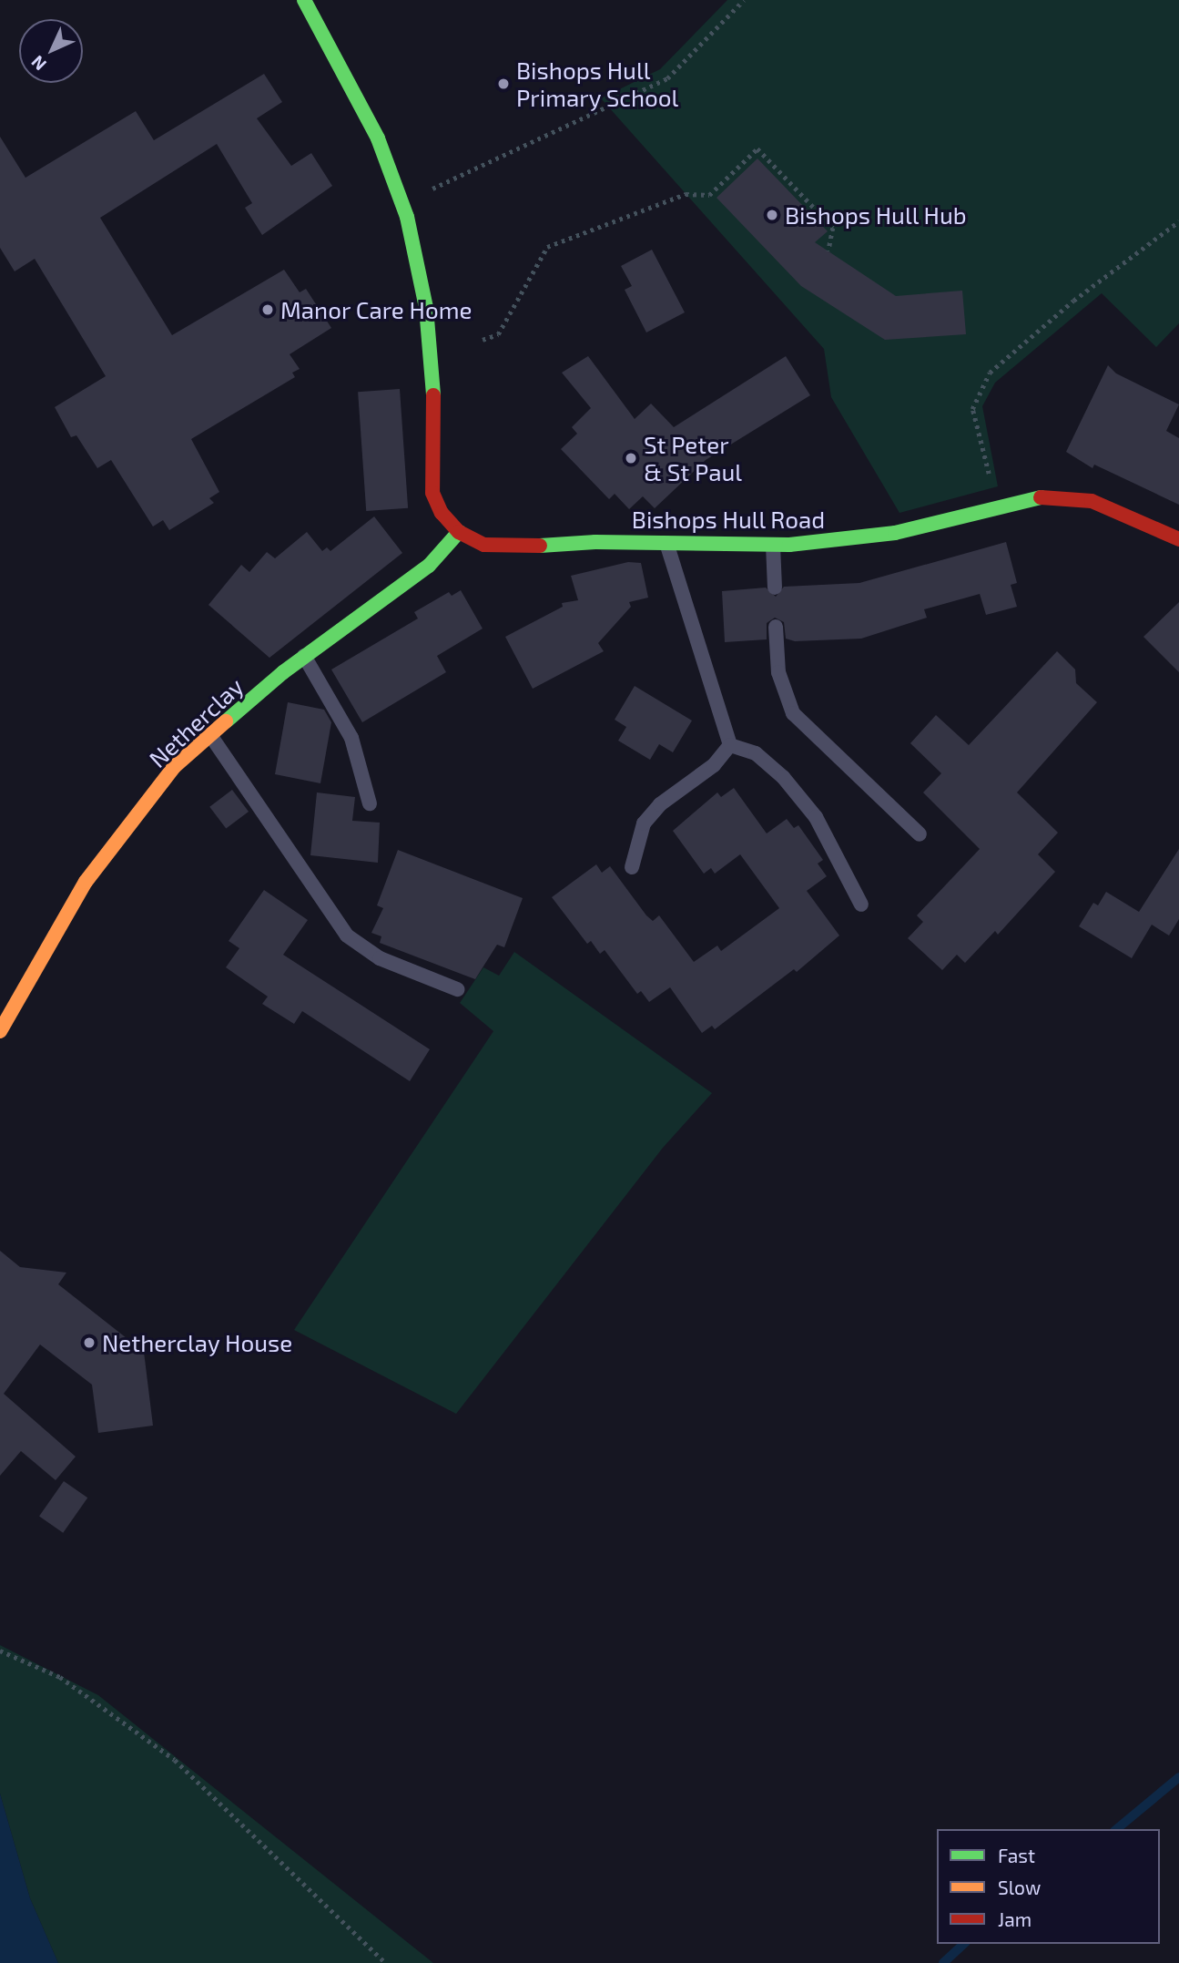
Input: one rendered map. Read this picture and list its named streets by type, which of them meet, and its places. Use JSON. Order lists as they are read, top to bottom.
{
  "streets": {
    "street": ["Bishops Hull Road", "Netherclay"]
  },
  "crossings": [
    ["Bishops Hull Road", "Netherclay"]
  ],
  "places": [
    "Bishops Hull Primary School",
    "Bishops Hull Hub",
    "Manor Care Home",
    "St Peter & St Paul",
    "Netherclay House"
  ],
  "legend": ["Fast", "Slow", "Jam"],
  "north": "bottom left"
}
